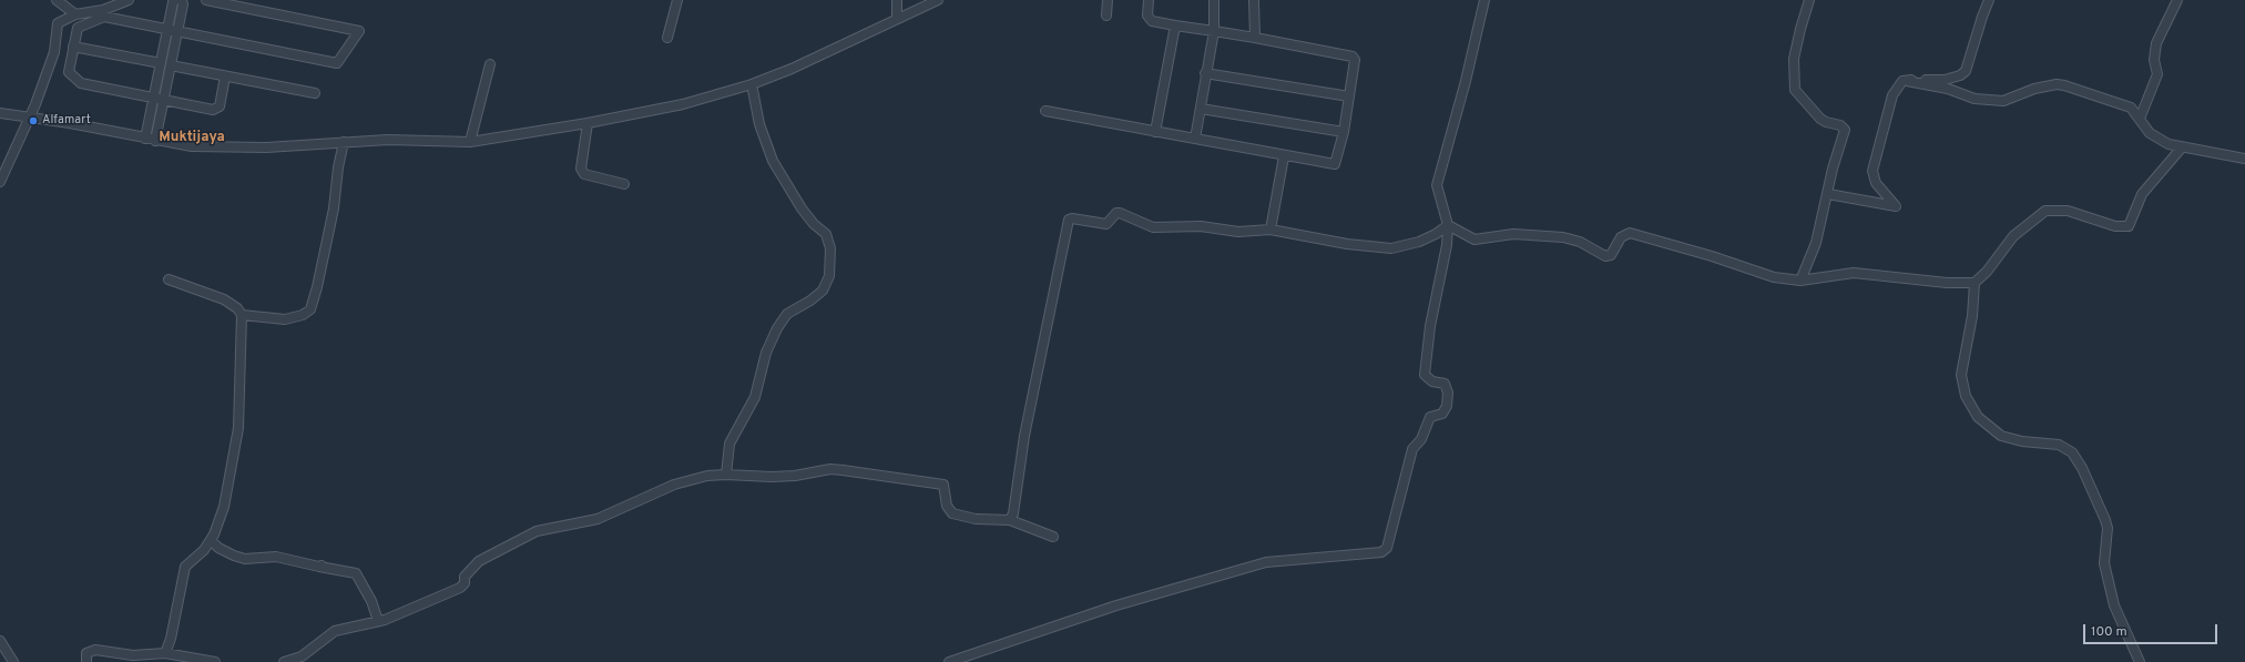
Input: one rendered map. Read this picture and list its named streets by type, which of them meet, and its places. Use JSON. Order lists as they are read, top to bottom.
{
  "districts": ["Muktijaya"],
  "places": ["Alfamart"],
  "scale_bar": "100 m"
}
